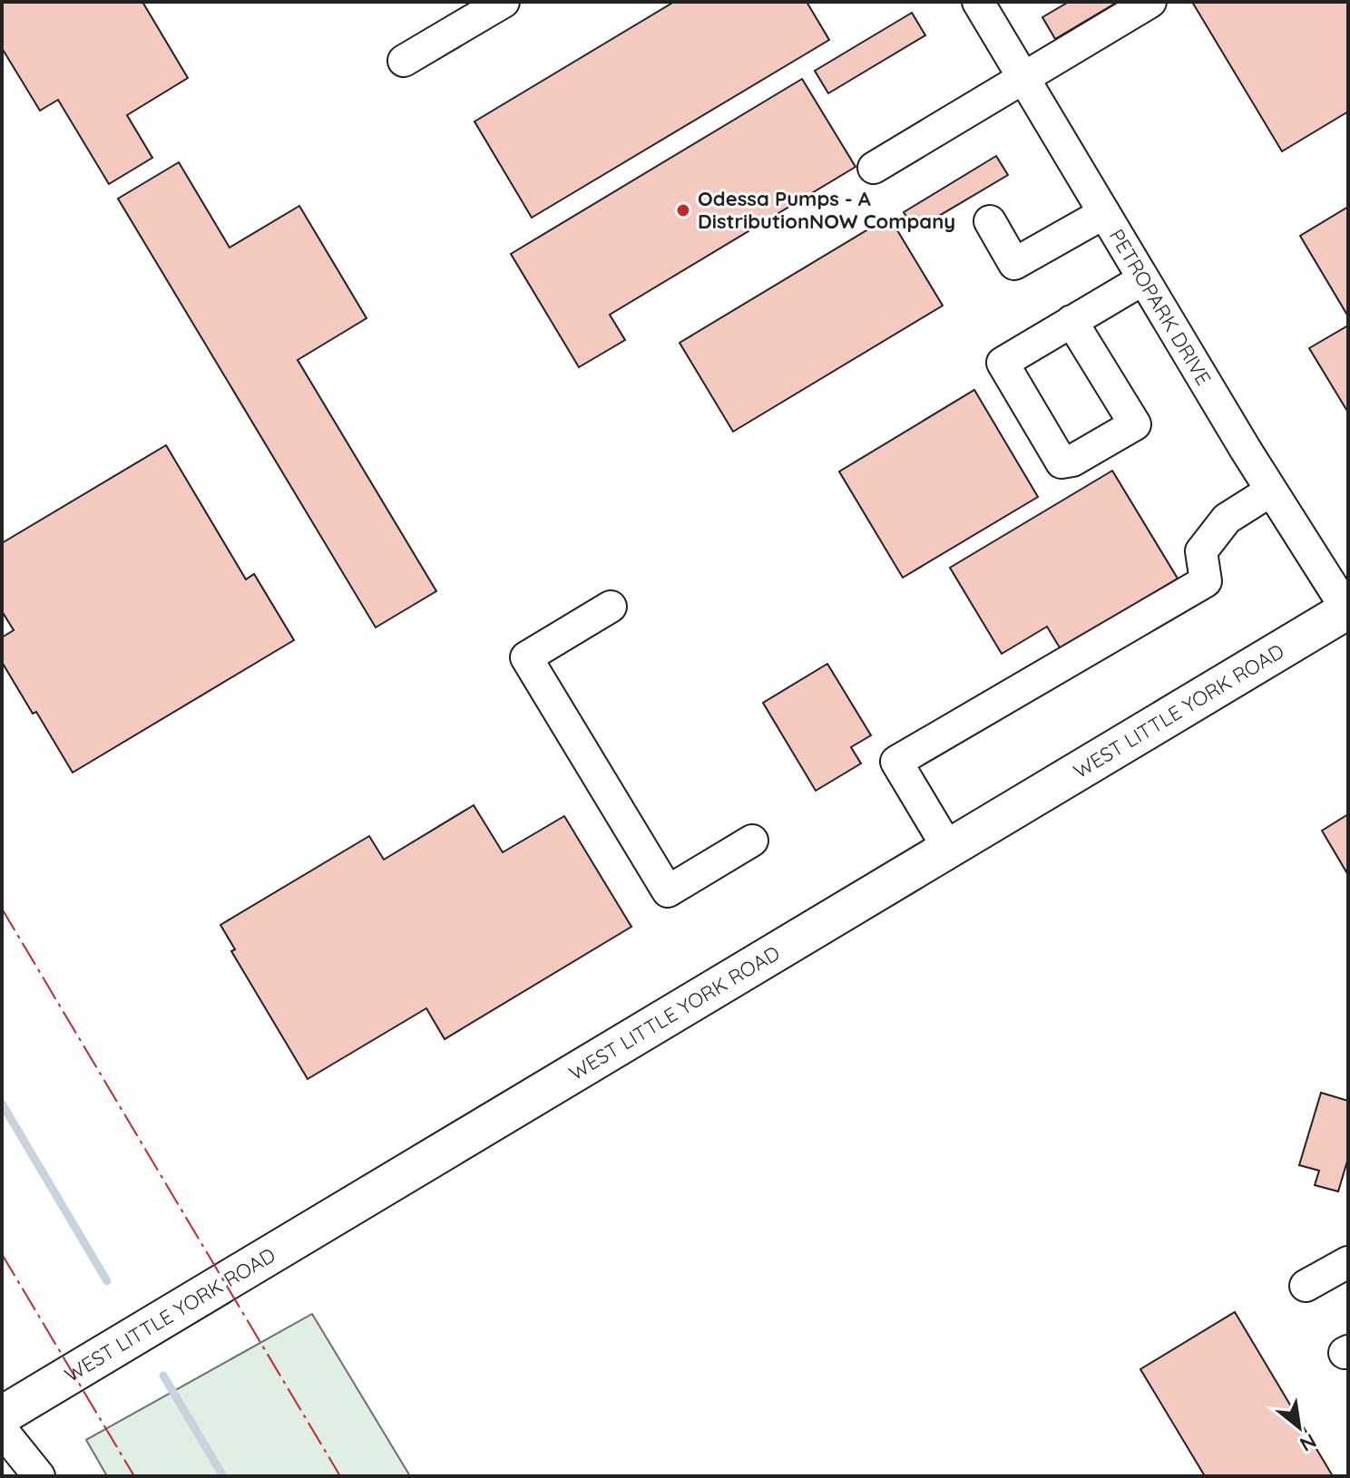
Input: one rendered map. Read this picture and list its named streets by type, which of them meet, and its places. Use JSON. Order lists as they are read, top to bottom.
{
  "streets": {
    "main road": ["WEST LITTLE YORK ROAD"],
    "street": ["PETROPARK DRIVE"]
  },
  "crossings": [
    ["PETROPARK DRIVE", "WEST LITTLE YORK ROAD"]
  ],
  "places": ["Odessa Pumps - A DistributionNOW Company"],
  "north": "bottom right"
}
